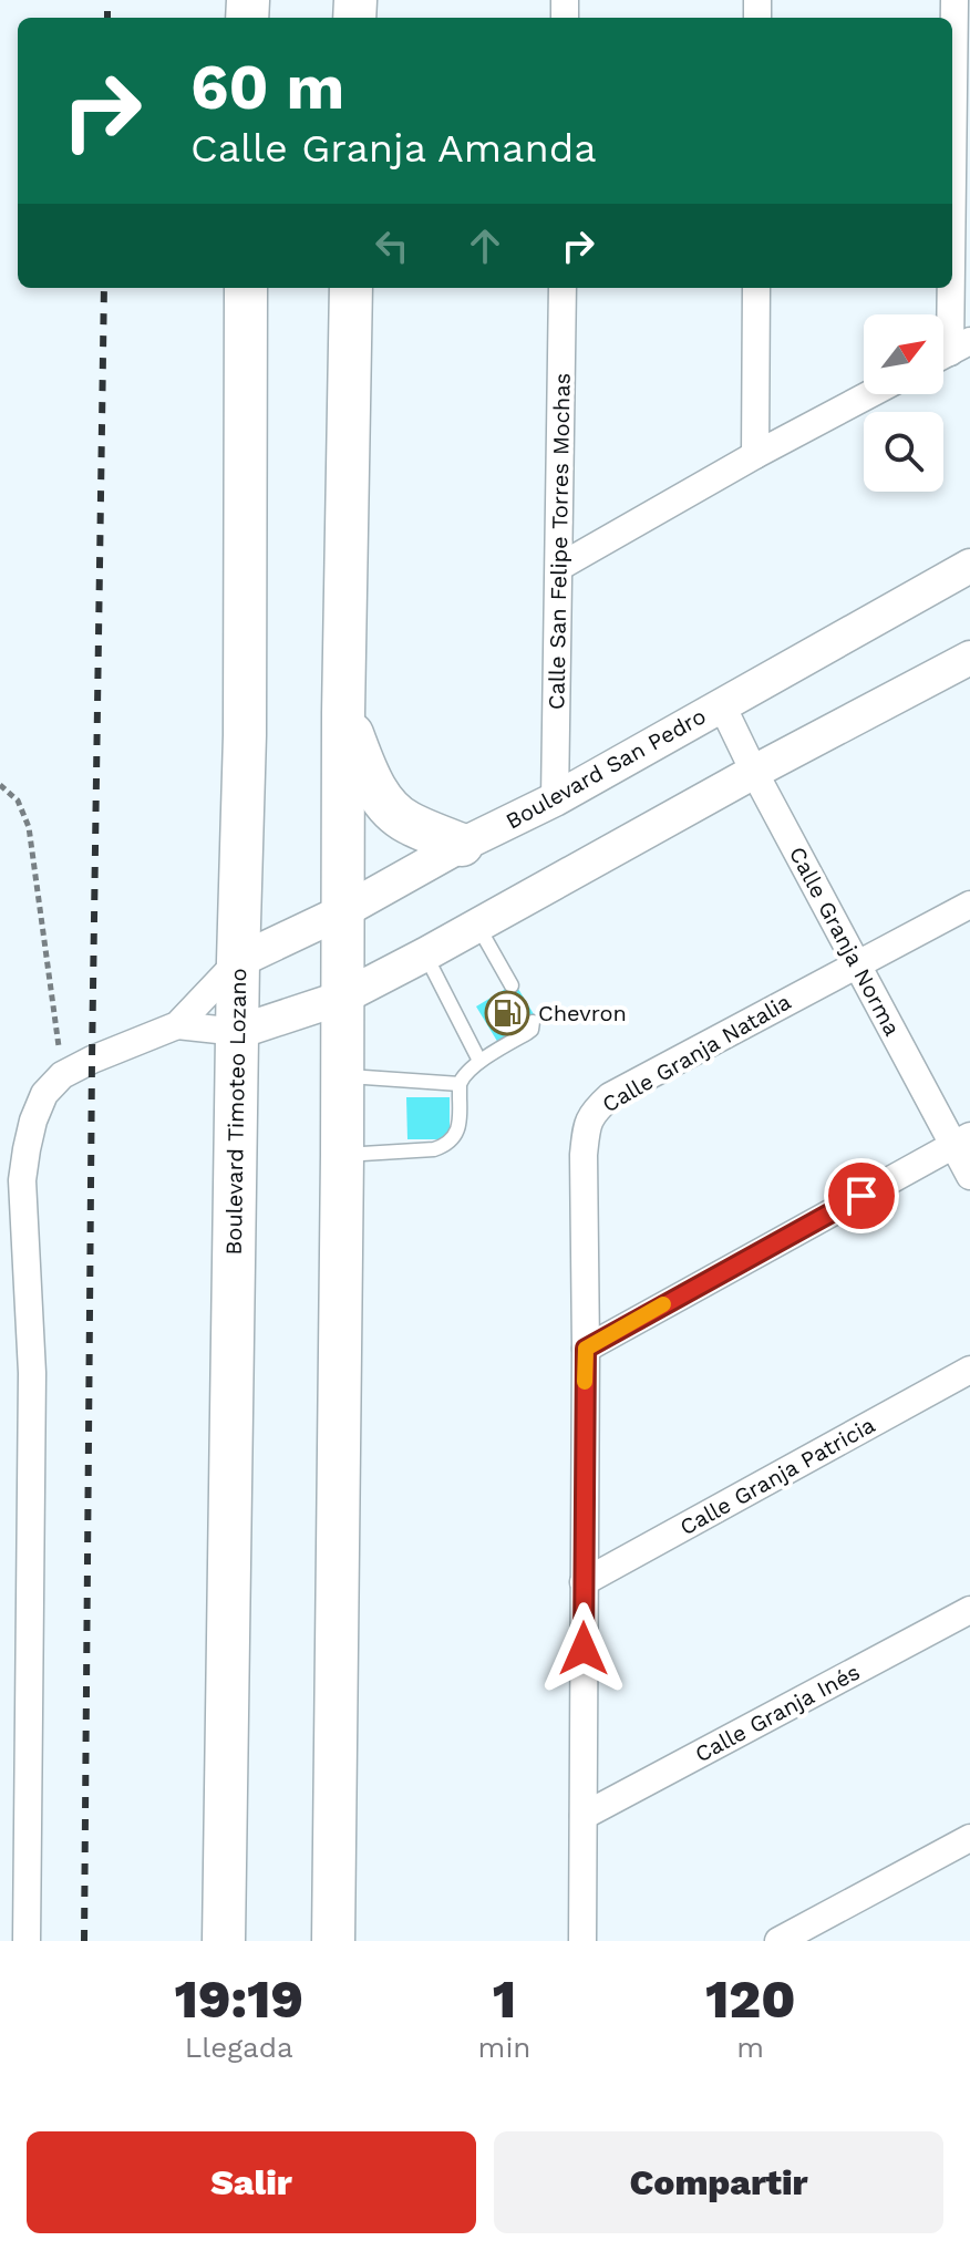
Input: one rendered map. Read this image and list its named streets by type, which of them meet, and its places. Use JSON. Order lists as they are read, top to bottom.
{
  "streets": {
    "main road": ["Boulevard Timoteo Lozano"],
    "street": [
      "Calle San Felipe Torres Mochas",
      "Boulevard San Pedro",
      "Calle Granja Norma",
      "Calle Granja Natalia",
      "Calle Granja Patricia",
      "Calle Granja Inés"
    ]
  },
  "crossings": [
    ["Calle San Felipe Torres Mochas", "Boulevard San Pedro"],
    ["Boulevard San Pedro", "Calle Granja Norma"],
    ["Boulevard San Pedro", "Boulevard Timoteo Lozano"],
    ["Calle Granja Norma", "Calle Granja Natalia"],
    ["Calle Granja Natalia", "Calle Granja Patricia"],
    ["Calle Granja Natalia", "Calle Granja Inés"]
  ],
  "places": {
    "fuel station": ["Chevron"]
  },
  "north": "top right",
  "page": {
    "turn": ["60 m", "Calle Granja Amanda"],
    "eta": [
      "19:19",
      "Llegada",
      "1",
      "min",
      "120",
      "m"
    ],
    "buttons": ["Salir", "Compartir"]
  }
}
